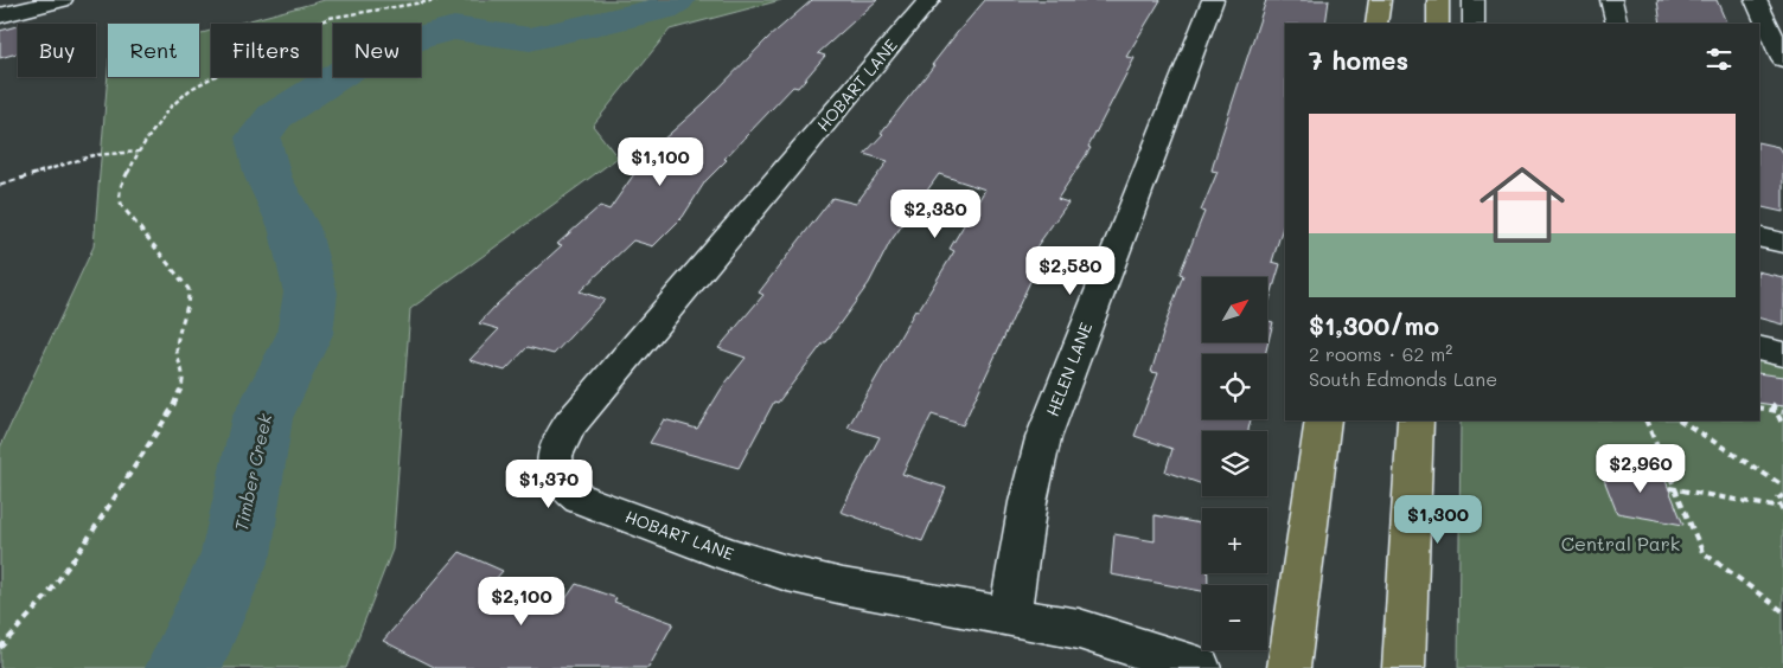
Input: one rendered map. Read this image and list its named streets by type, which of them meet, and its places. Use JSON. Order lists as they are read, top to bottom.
{
  "streets": {
    "street": ["HOBART LANE", "HELEN LANE"]
  },
  "crossings": [
    ["HOBART LANE", "HELEN LANE"]
  ],
  "water": ["Timber Creek"],
  "parks": ["Central Park"],
  "north": "top right",
  "page": {
    "chip": [
      "Buy",
      "Rent",
      "Filters",
      "New"
    ],
    "heading": "7 homes",
    "list": [
      {
        "name": "$1,300/mo",
        "note": "2 rooms · 62 m² · South Edmonds Lane"
      }
    ],
    "price": [
      "$1,100",
      "$2,380",
      "$2,580",
      "$2,960",
      "$1,370",
      "$1,300",
      "$2,100"
    ],
    "map_buttons": ["+", "−"]
  }
}
